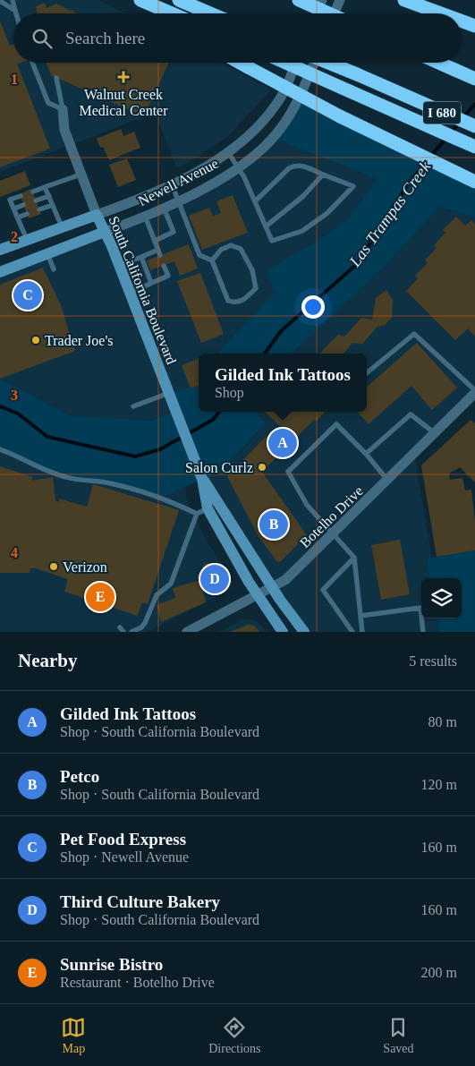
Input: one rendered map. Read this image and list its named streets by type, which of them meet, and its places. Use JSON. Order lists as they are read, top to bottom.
{
  "streets": {
    "highway": ["I 680"],
    "street": ["Newell Avenue", "South California Boulevard", "Botelho Drive"]
  },
  "crossings": [
    ["Newell Avenue", "South California Boulevard"],
    ["South California Boulevard", "Botelho Drive"]
  ],
  "water": ["Las Trampas Creek"],
  "places": {
    "health": ["Walnut Creek Medical Center"],
    "other": ["Trader Joe's", "Salon Curlz", "Verizon"]
  },
  "page": {
    "search": "Search here",
    "pins": [
      "C",
      "A",
      "B",
      "D",
      "E"
    ],
    "popup": ["Gilded Ink Tattoos", "Shop"],
    "heading": ["Nearby", "5 results"],
    "list": [
      {
        "mark": "A",
        "name": "Gilded Ink Tattoos",
        "note": "Shop · South California Boulevard",
        "value": "80 m"
      },
      {
        "mark": "B",
        "name": "Petco",
        "note": "Shop · South California Boulevard",
        "value": "120 m"
      },
      {
        "mark": "C",
        "name": "Pet Food Express",
        "note": "Shop · Newell Avenue",
        "value": "160 m"
      },
      {
        "mark": "D",
        "name": "Third Culture Bakery",
        "note": "Shop · South California Boulevard",
        "value": "160 m"
      },
      {
        "mark": "E",
        "name": "Sunrise Bistro",
        "note": "Restaurant · Botelho Drive",
        "value": "200 m"
      }
    ],
    "nav": ["Map", "Directions", "Saved"]
  },
  "grid": {
    "rows": [
      "1",
      "2",
      "3",
      "4"
    ]
  }
}
